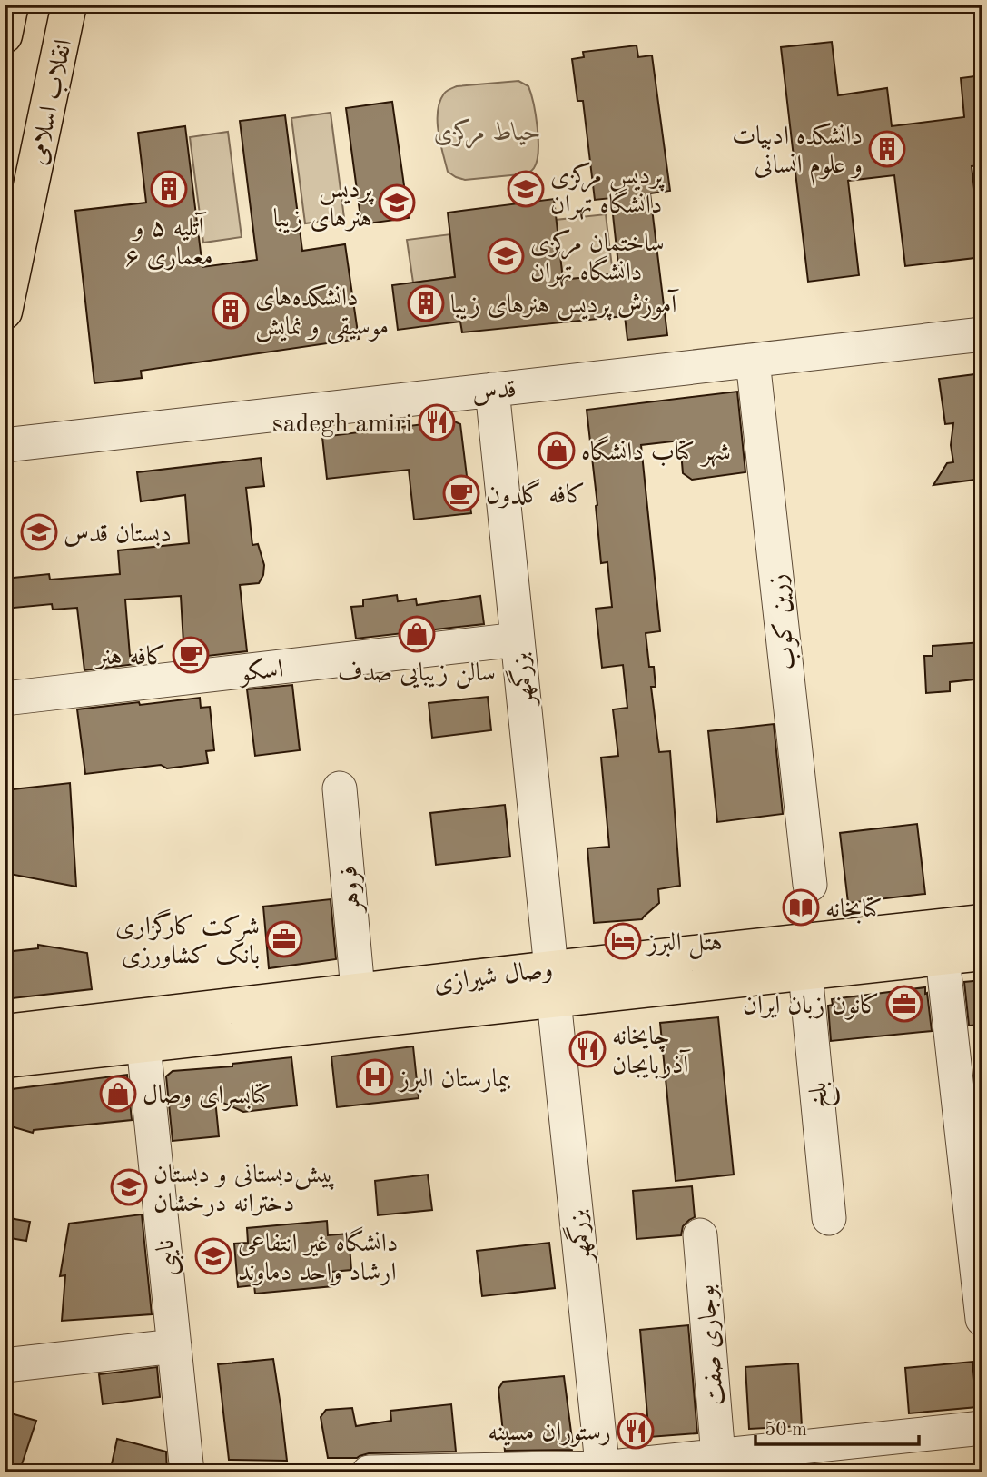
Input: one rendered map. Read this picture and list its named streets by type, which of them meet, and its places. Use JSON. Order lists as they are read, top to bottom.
{
  "streets": {
    "main road": ["انقلاب اسلامی", "وصال شیرازی"],
    "street": [
      "قدس",
      "زرین کوب",
      "اسکو",
      "بزرگمهر",
      "فروهر",
      "بلخ",
      "نایبی",
      "بوجاری صفت"
    ]
  },
  "crossings": [
    ["قدس", "زرین کوب"],
    ["قدس", "بزرگمهر"],
    ["اسکو", "بزرگمهر"],
    ["بزرگمهر", "وصال شیرازی"],
    ["فروهر", "وصال شیرازی"],
    ["وصال شیرازی", "بلخ"],
    ["وصال شیرازی", "نایبی"]
  ],
  "parks": ["حیاط مرکزی"],
  "places": {
    "building": [
      "دانشکده ادبیات و علوم انسانی",
      "آتلیه ۵ و ۶ معماری",
      "آموزش پردیس هنرهای زیبا",
      "دانشکده‌های موسیقی و نمایش"
    ],
    "school or university": [
      "پردیس مرکزی دانشگاه‌ تهران",
      "پردیس هنرهای زیبا",
      "ساختمان مرکزی دانشگاه تهران",
      "دبستان قدس",
      "پیش‌دبستانی و دبستان دخترانه درخشان",
      "دانشگاه غیر انتفاعی ارشاد واحد دماوند"
    ],
    "restaurant": ["sadegh amiri", "چایخانه آذربایجان", "رستوران مسینه"],
    "shop": ["شهر کتاب دانشگاه", "سالن زیبایی صدف", "کتابسرای وصال"],
    "cafe": ["کافه گلدون", "کافه هنر"],
    "library": ["کتابخانه"],
    "office": ["شرکت کارگزاری بانک کشاورزی", "کانون زبان ایران"],
    "hotel": ["هتل البرز"],
    "hospital": ["بیمارستان البرز"]
  },
  "scale_bar": "50 m"
}
